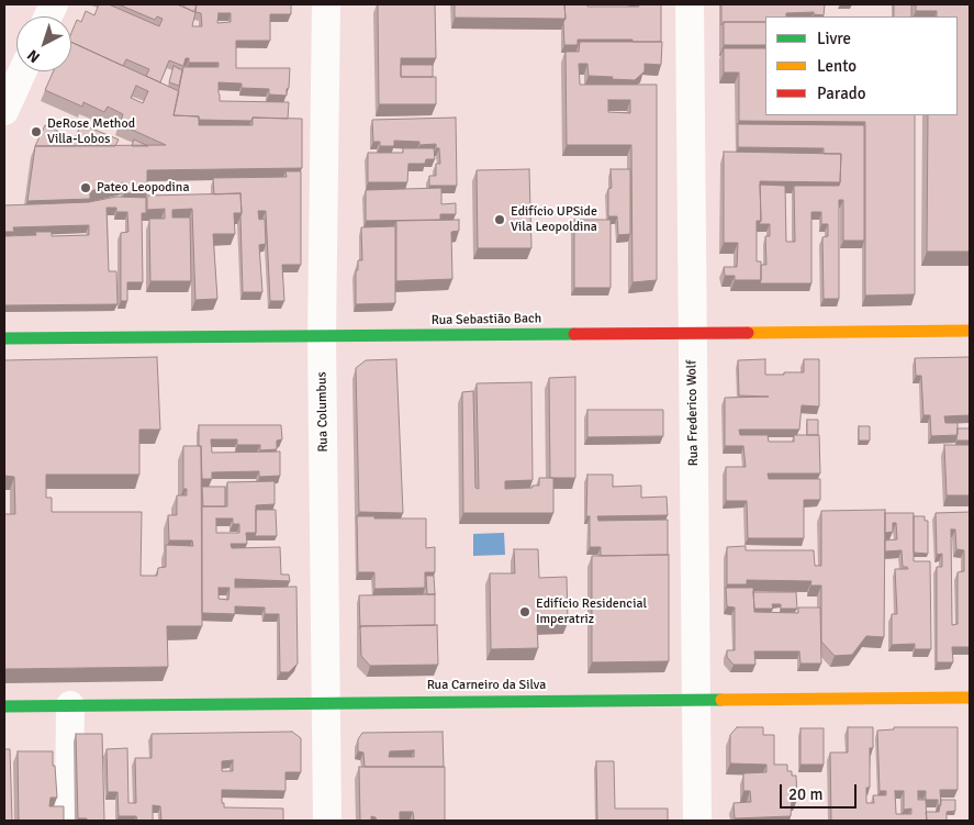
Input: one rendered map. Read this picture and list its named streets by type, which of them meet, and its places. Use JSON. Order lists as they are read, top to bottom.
{
  "streets": {
    "street": [
      "Rua Sebastião Bach",
      "Rua Columbus",
      "Rua Frederico Wolf",
      "Rua Carneiro da Silva"
    ]
  },
  "crossings": [
    ["Rua Sebastião Bach", "Rua Columbus"],
    ["Rua Sebastião Bach", "Rua Frederico Wolf"],
    ["Rua Columbus", "Rua Carneiro da Silva"],
    ["Rua Frederico Wolf", "Rua Carneiro da Silva"]
  ],
  "places": [
    "DeRose Method Villa-Lobos",
    "Pateo Leopodina",
    "Edifício UPSide Vila Leopoldina",
    "Edifício Residencial Imperatriz"
  ],
  "legend": ["Livre", "Lento", "Parado"],
  "scale_bar": "20 m",
  "north": "bottom left"
}
